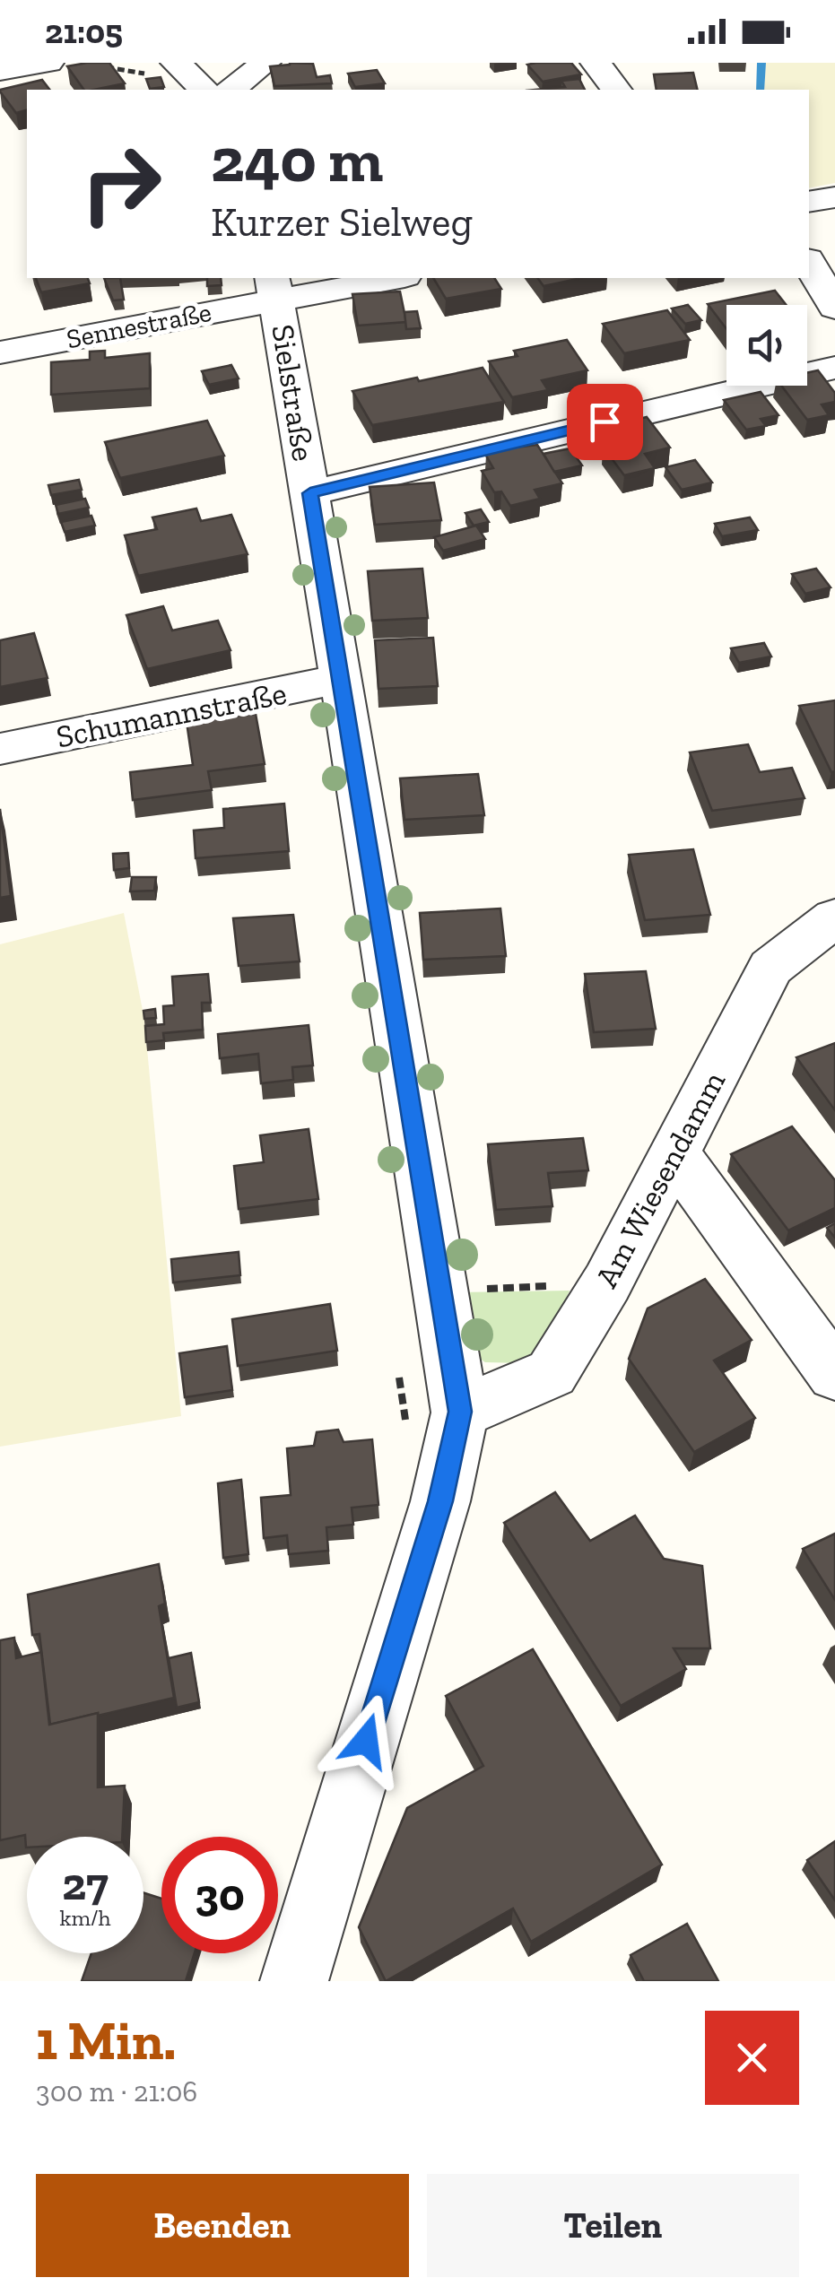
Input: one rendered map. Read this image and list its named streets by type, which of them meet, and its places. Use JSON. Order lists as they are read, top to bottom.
{
  "streets": {
    "street": [
      "Sennestraße",
      "Sielstraße",
      "Schumannstraße",
      "Am Wiesendamm"
    ]
  },
  "crossings": [
    ["Sennestraße", "Sielstraße"],
    ["Sielstraße", "Schumannstraße"],
    ["Sielstraße", "Am Wiesendamm"]
  ],
  "page": {
    "status": "21:05",
    "turn": ["240 m", "Kurzer Sielweg"],
    "speed": "27 km/h",
    "limit": "30",
    "heading": ["1 Min.", "300 m · 21:06"],
    "buttons": ["Beenden", "Teilen"]
  }
}
